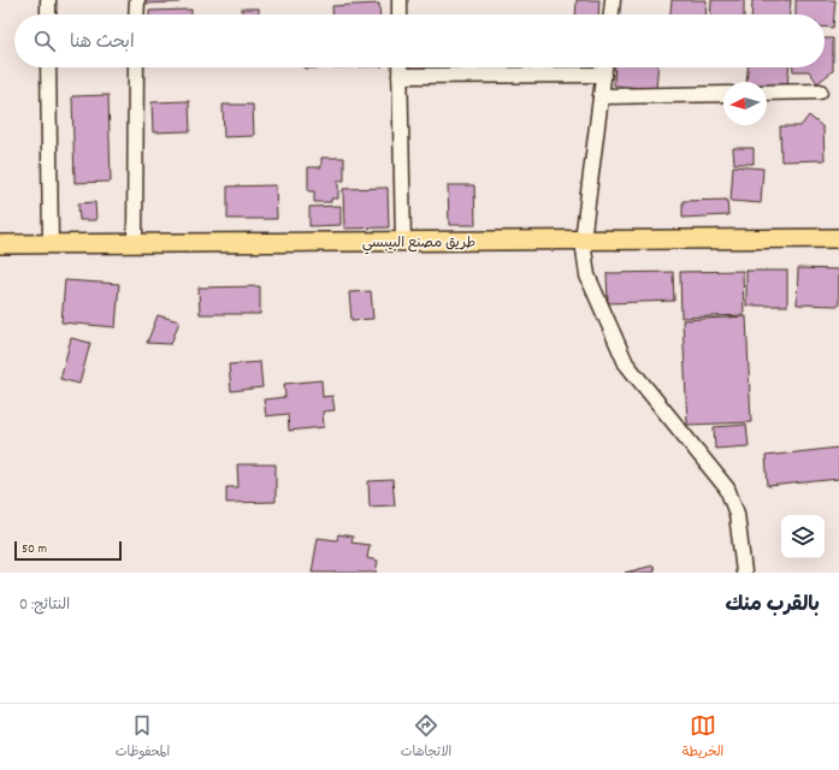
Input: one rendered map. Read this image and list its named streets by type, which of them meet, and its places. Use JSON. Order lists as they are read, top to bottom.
{
  "streets": {
    "main road": ["طريق مصنع البيبسي"]
  },
  "scale_bar": "50 m",
  "north": "left",
  "page": {
    "search": "ابحث هنا",
    "scale": "50 m",
    "heading": ["بالقرب منك", "النتائج: 0"],
    "nav": ["الخريطة", "الاتجاهات", "المحفوظات"]
  }
}
